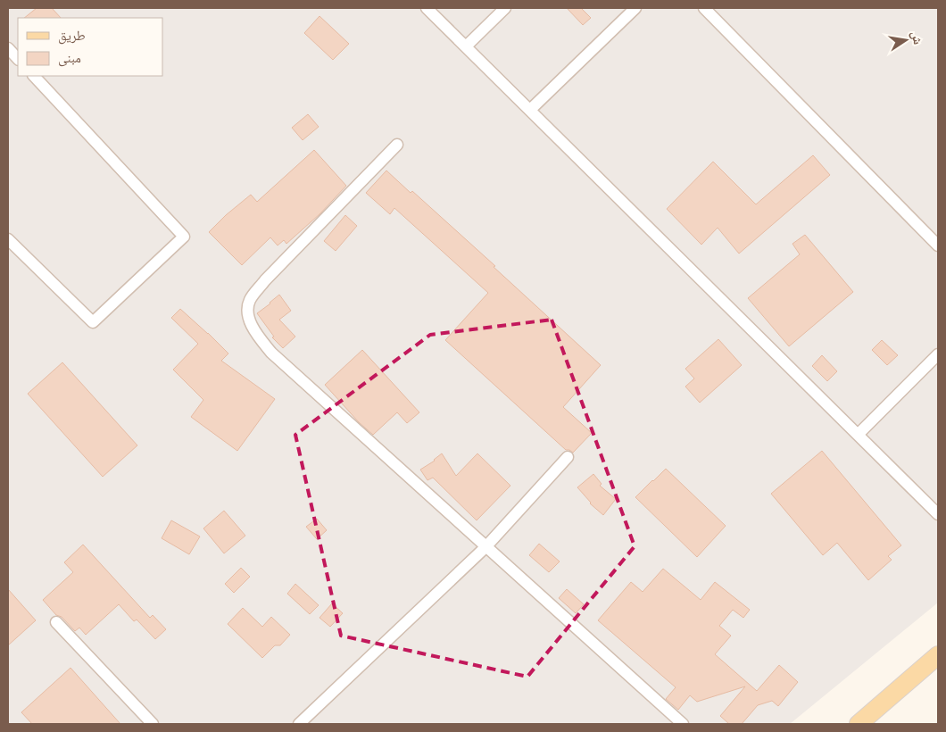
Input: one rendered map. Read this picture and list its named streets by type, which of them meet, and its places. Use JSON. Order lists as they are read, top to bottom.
{
  "legend": ["طريق", "مبنى"],
  "north": "right"
}
